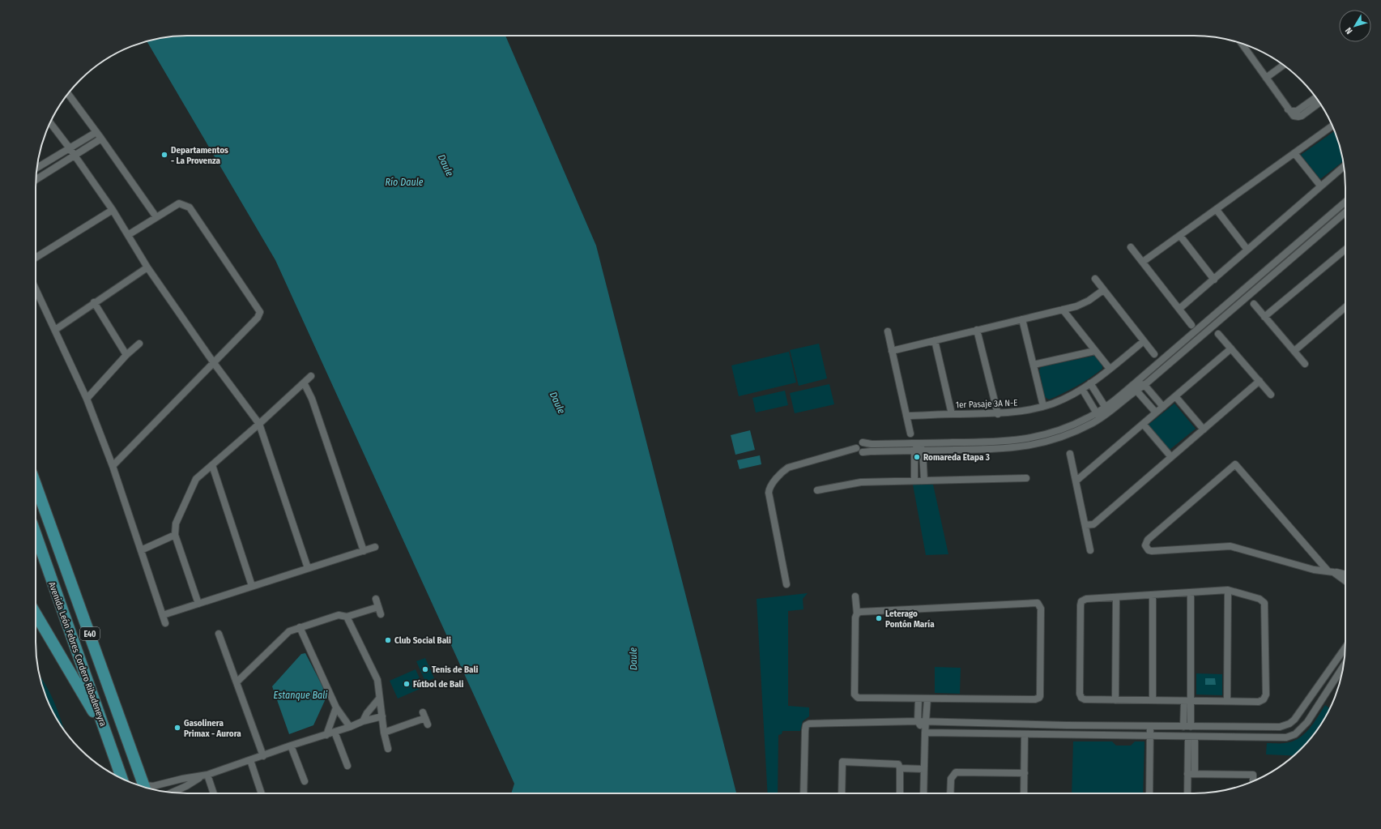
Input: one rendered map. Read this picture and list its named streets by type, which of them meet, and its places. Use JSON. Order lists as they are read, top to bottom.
{
  "streets": {
    "highway": ["E40", "Avenida León Febres Cordero Ribadeneyra"],
    "street": ["1er Pasaje 3A N-E"]
  },
  "water": ["Daule", "Río Daule", "Estanque Bali"],
  "places": [
    "Departamentos - La Provenza",
    "Romareda Etapa 3",
    "Leterago Pontón María",
    "Club Social Bali",
    "Tenis de Bali",
    "Fútbol de Bali",
    "Gasolinera Primax - Aurora"
  ],
  "north": "bottom left"
}
